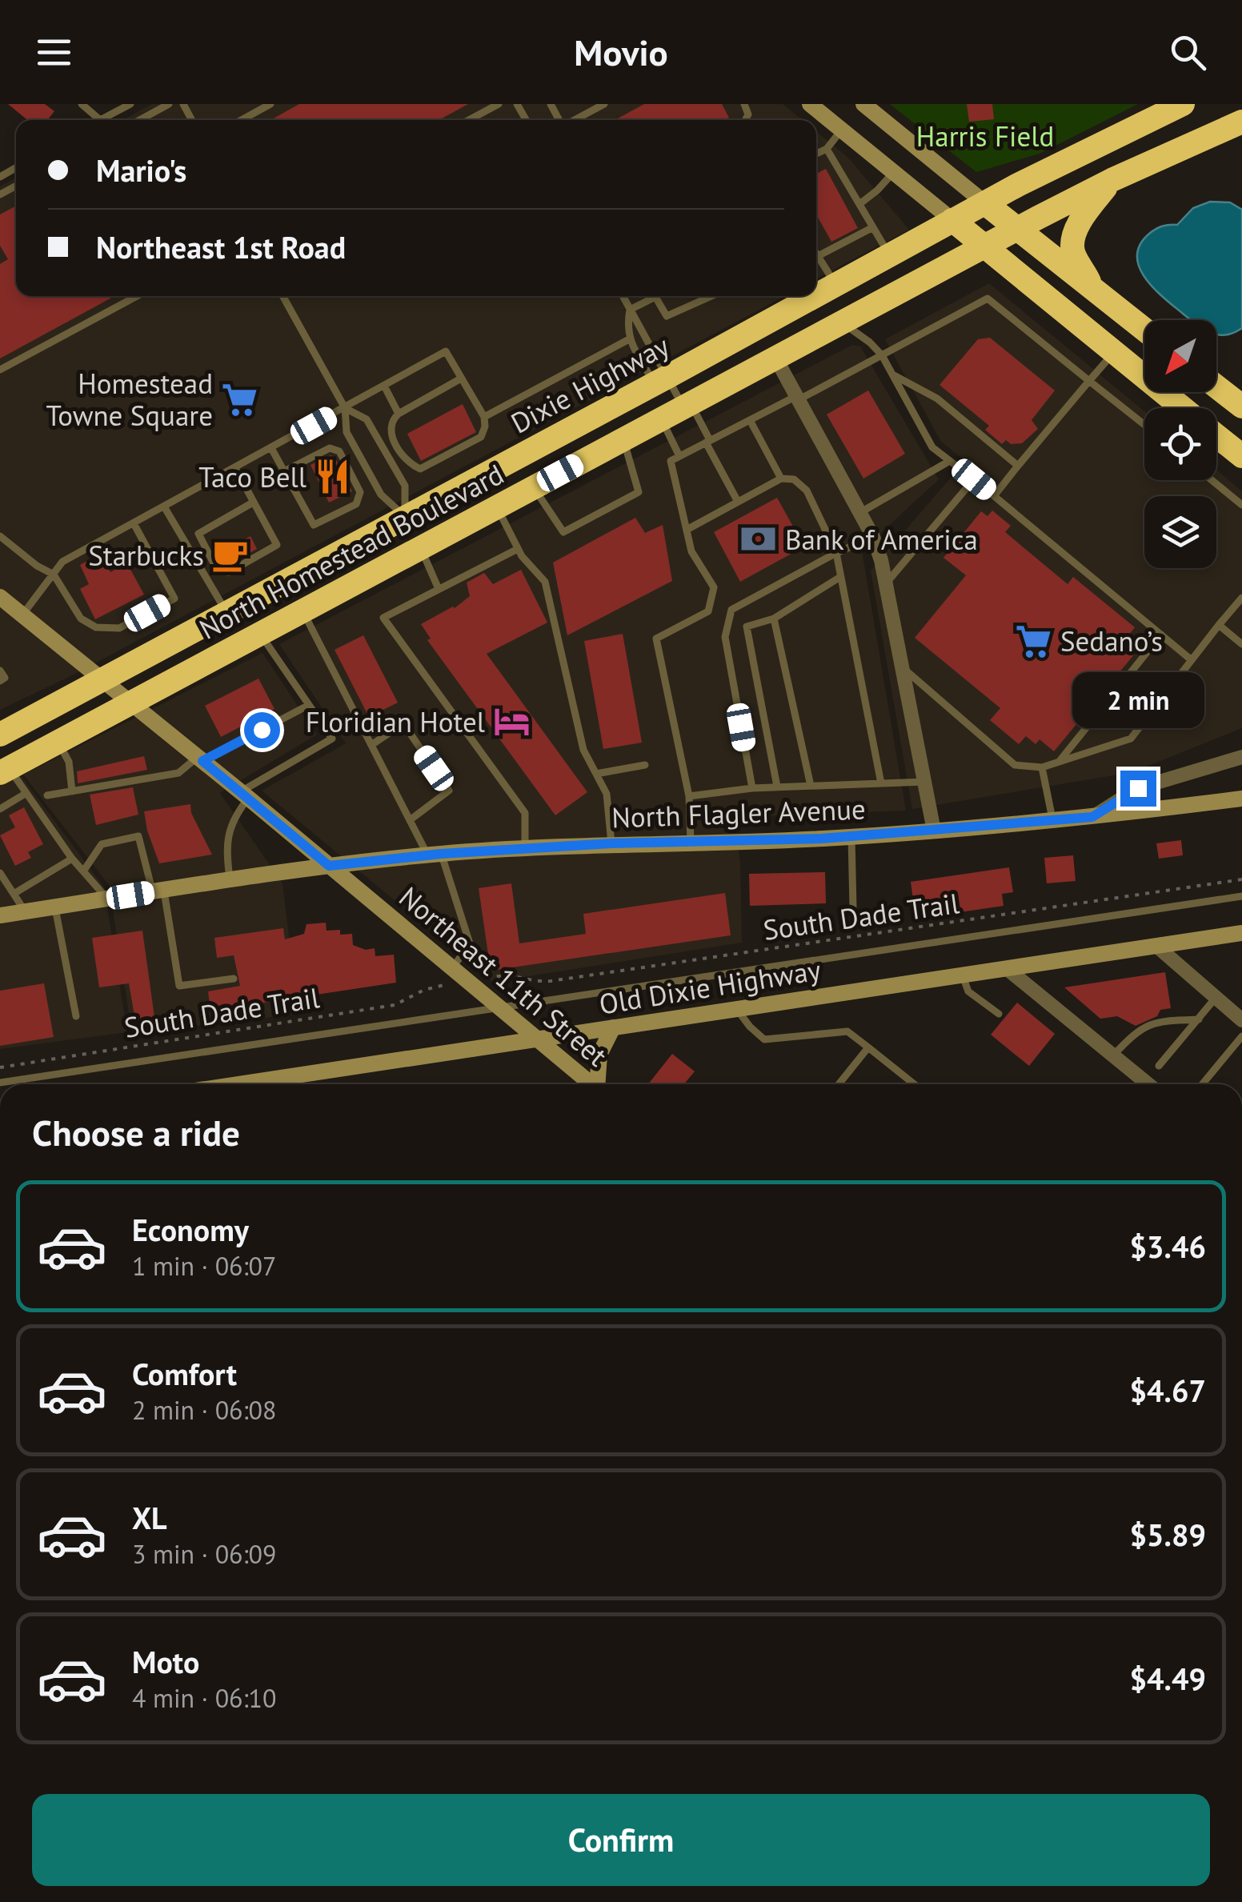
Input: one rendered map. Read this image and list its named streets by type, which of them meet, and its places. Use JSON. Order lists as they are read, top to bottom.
{
  "streets": {
    "highway": ["Dixie Highway", "North Homestead Boulevard"],
    "street": ["North Flagler Avenue", "Northeast 11th Street", "Old Dixie Highway"],
    "path": ["South Dade Trail"]
  },
  "crossings": [
    ["Dixie Highway", "Northeast 11th Street"],
    ["North Homestead Boulevard", "Northeast 11th Street"],
    ["North Flagler Avenue", "Northeast 11th Street"],
    ["Northeast 11th Street", "Old Dixie Highway"]
  ],
  "parks": ["Harris Field"],
  "places": {
    "supermarket": ["Homestead Towne Square", "Sedano’s"],
    "restaurant": ["Taco Bell"],
    "bank": ["Bank of America"],
    "cafe": ["Starbucks"],
    "hotel": ["Floridian Hotel"]
  },
  "north": "bottom left",
  "page": {
    "header": "Movio",
    "banner": ["Mario's", "Northeast 1st Road"],
    "bubble": "2 min",
    "heading": "Choose a ride",
    "list": [
      {
        "name": "Economy",
        "note": "1 min · 06:07",
        "value": "$3.46"
      },
      {
        "name": "Comfort",
        "note": "2 min · 06:08",
        "value": "$4.67"
      },
      {
        "name": "XL",
        "note": "3 min · 06:09",
        "value": "$5.89"
      },
      {
        "name": "Moto",
        "note": "4 min · 06:10",
        "value": "$4.49"
      }
    ],
    "buttons": "Confirm"
  }
}
